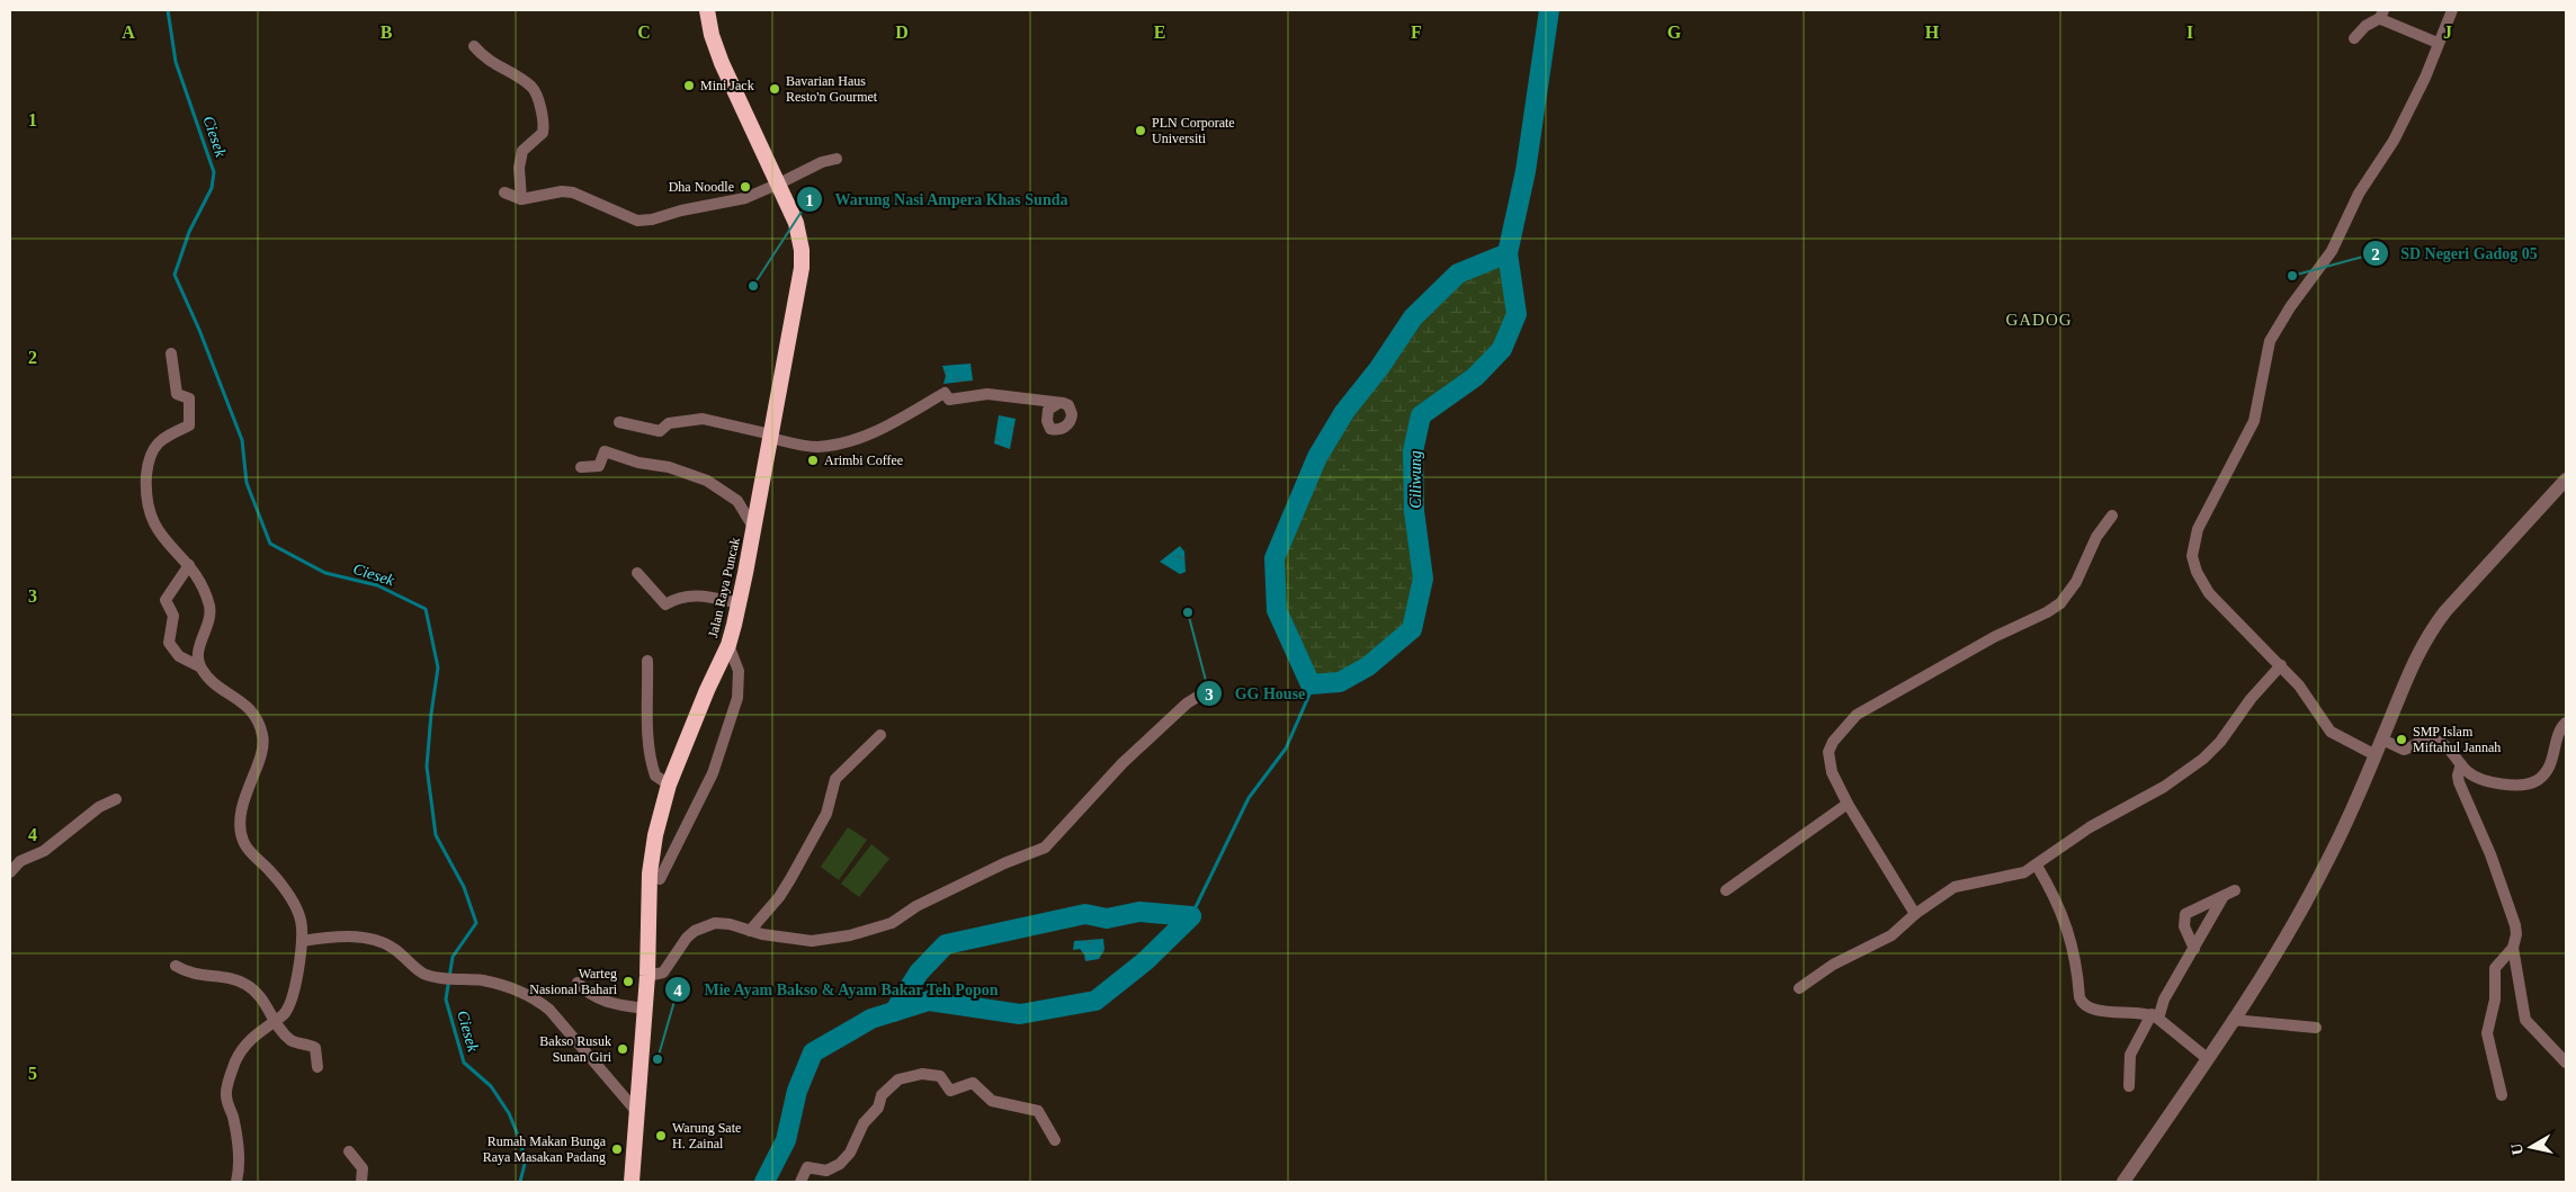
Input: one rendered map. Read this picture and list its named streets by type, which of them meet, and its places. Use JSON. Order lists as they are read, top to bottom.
{
  "streets": {
    "highway": ["Jalan Raya Puncak"]
  },
  "districts": ["GADOG"],
  "water": ["Ciesek", "Ciliwung"],
  "places": [
    "Mini Jack",
    "Bavarian Haus Resto'n Gourmet",
    "PLN Corporate Universiti",
    "Dha Noodle",
    "SD Negeri Gadog 05",
    "Warung Nasi Ampera Khas Sunda",
    "Arimbi Coffee",
    "GG House",
    "SMP Islam Miftahul Jannah",
    "Warteg Nasional Bahari",
    "Bakso Rusuk Sunan Giri",
    "Mie Ayam Bakso & Ayam Bakar Teh Popon",
    "Warung Sate H. Zainal",
    "Rumah Makan Bunga Raya Masakan Padang"
  ],
  "north": "left",
  "grid": {
    "columns": [
      "A",
      "B",
      "C",
      "D",
      "E",
      "F",
      "G",
      "H",
      "I",
      "J"
    ],
    "rows": [
      "1",
      "2",
      "3",
      "4",
      "5"
    ]
  }
}
